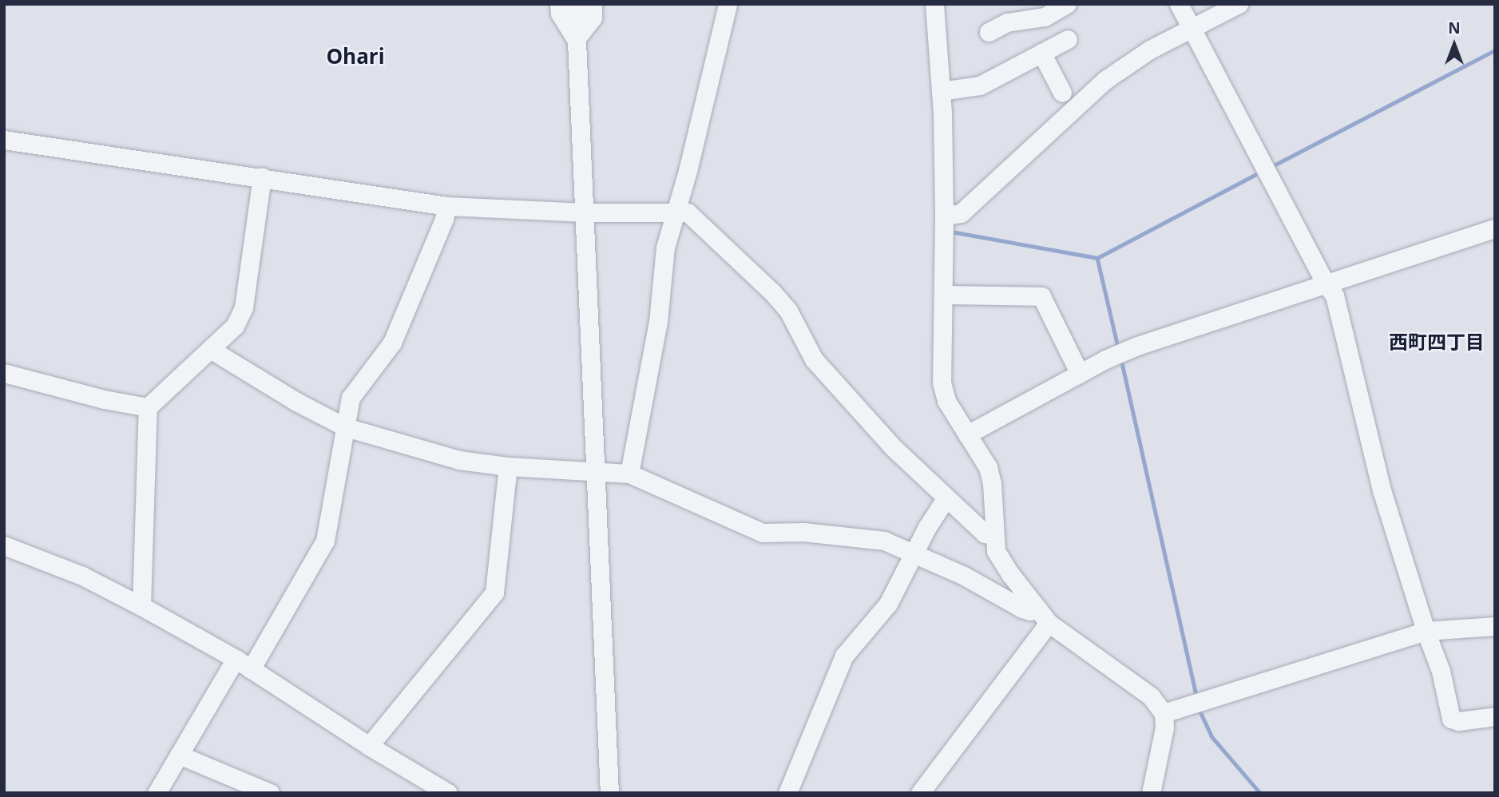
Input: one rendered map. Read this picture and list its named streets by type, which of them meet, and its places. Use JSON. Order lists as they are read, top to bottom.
{
  "districts": ["Ohari", "西町四丁目"],
  "north": "top"
}
